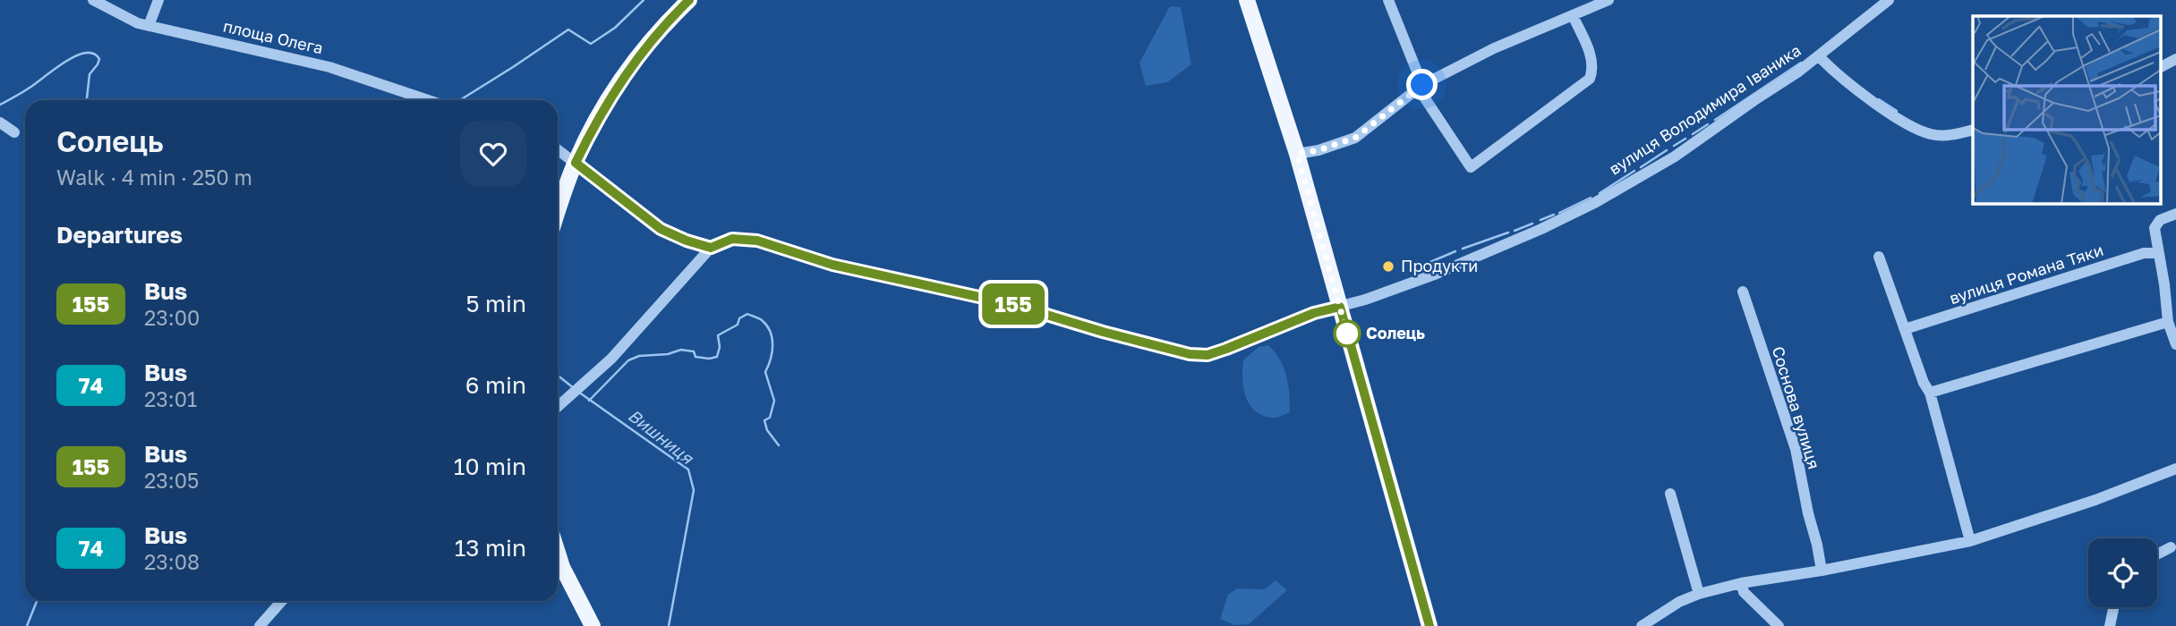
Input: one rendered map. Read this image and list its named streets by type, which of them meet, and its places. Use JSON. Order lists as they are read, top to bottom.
{
  "streets": {
    "street": [
      "площа Олега",
      "вулиця Володимира Іваника",
      "вулиця Романа Тяки",
      "Соснова вулиця"
    ]
  },
  "water": ["Вишниця"],
  "places": ["Продукти", "Солець"],
  "lines": ["bus line 155"],
  "page": {
    "on_map": "155",
    "heading": [
      ["Солець", "Walk · 4 min · 250 m"],
      "Departures"
    ],
    "list": [
      {
        "mark": "155",
        "name": "Bus",
        "note": "23:00",
        "value": "5 min"
      },
      {
        "mark": "74",
        "name": "Bus",
        "note": "23:01",
        "value": "6 min"
      },
      {
        "mark": "155",
        "name": "Bus",
        "note": "23:05",
        "value": "10 min"
      },
      {
        "mark": "74",
        "name": "Bus",
        "note": "23:08",
        "value": "13 min"
      }
    ]
  }
}
